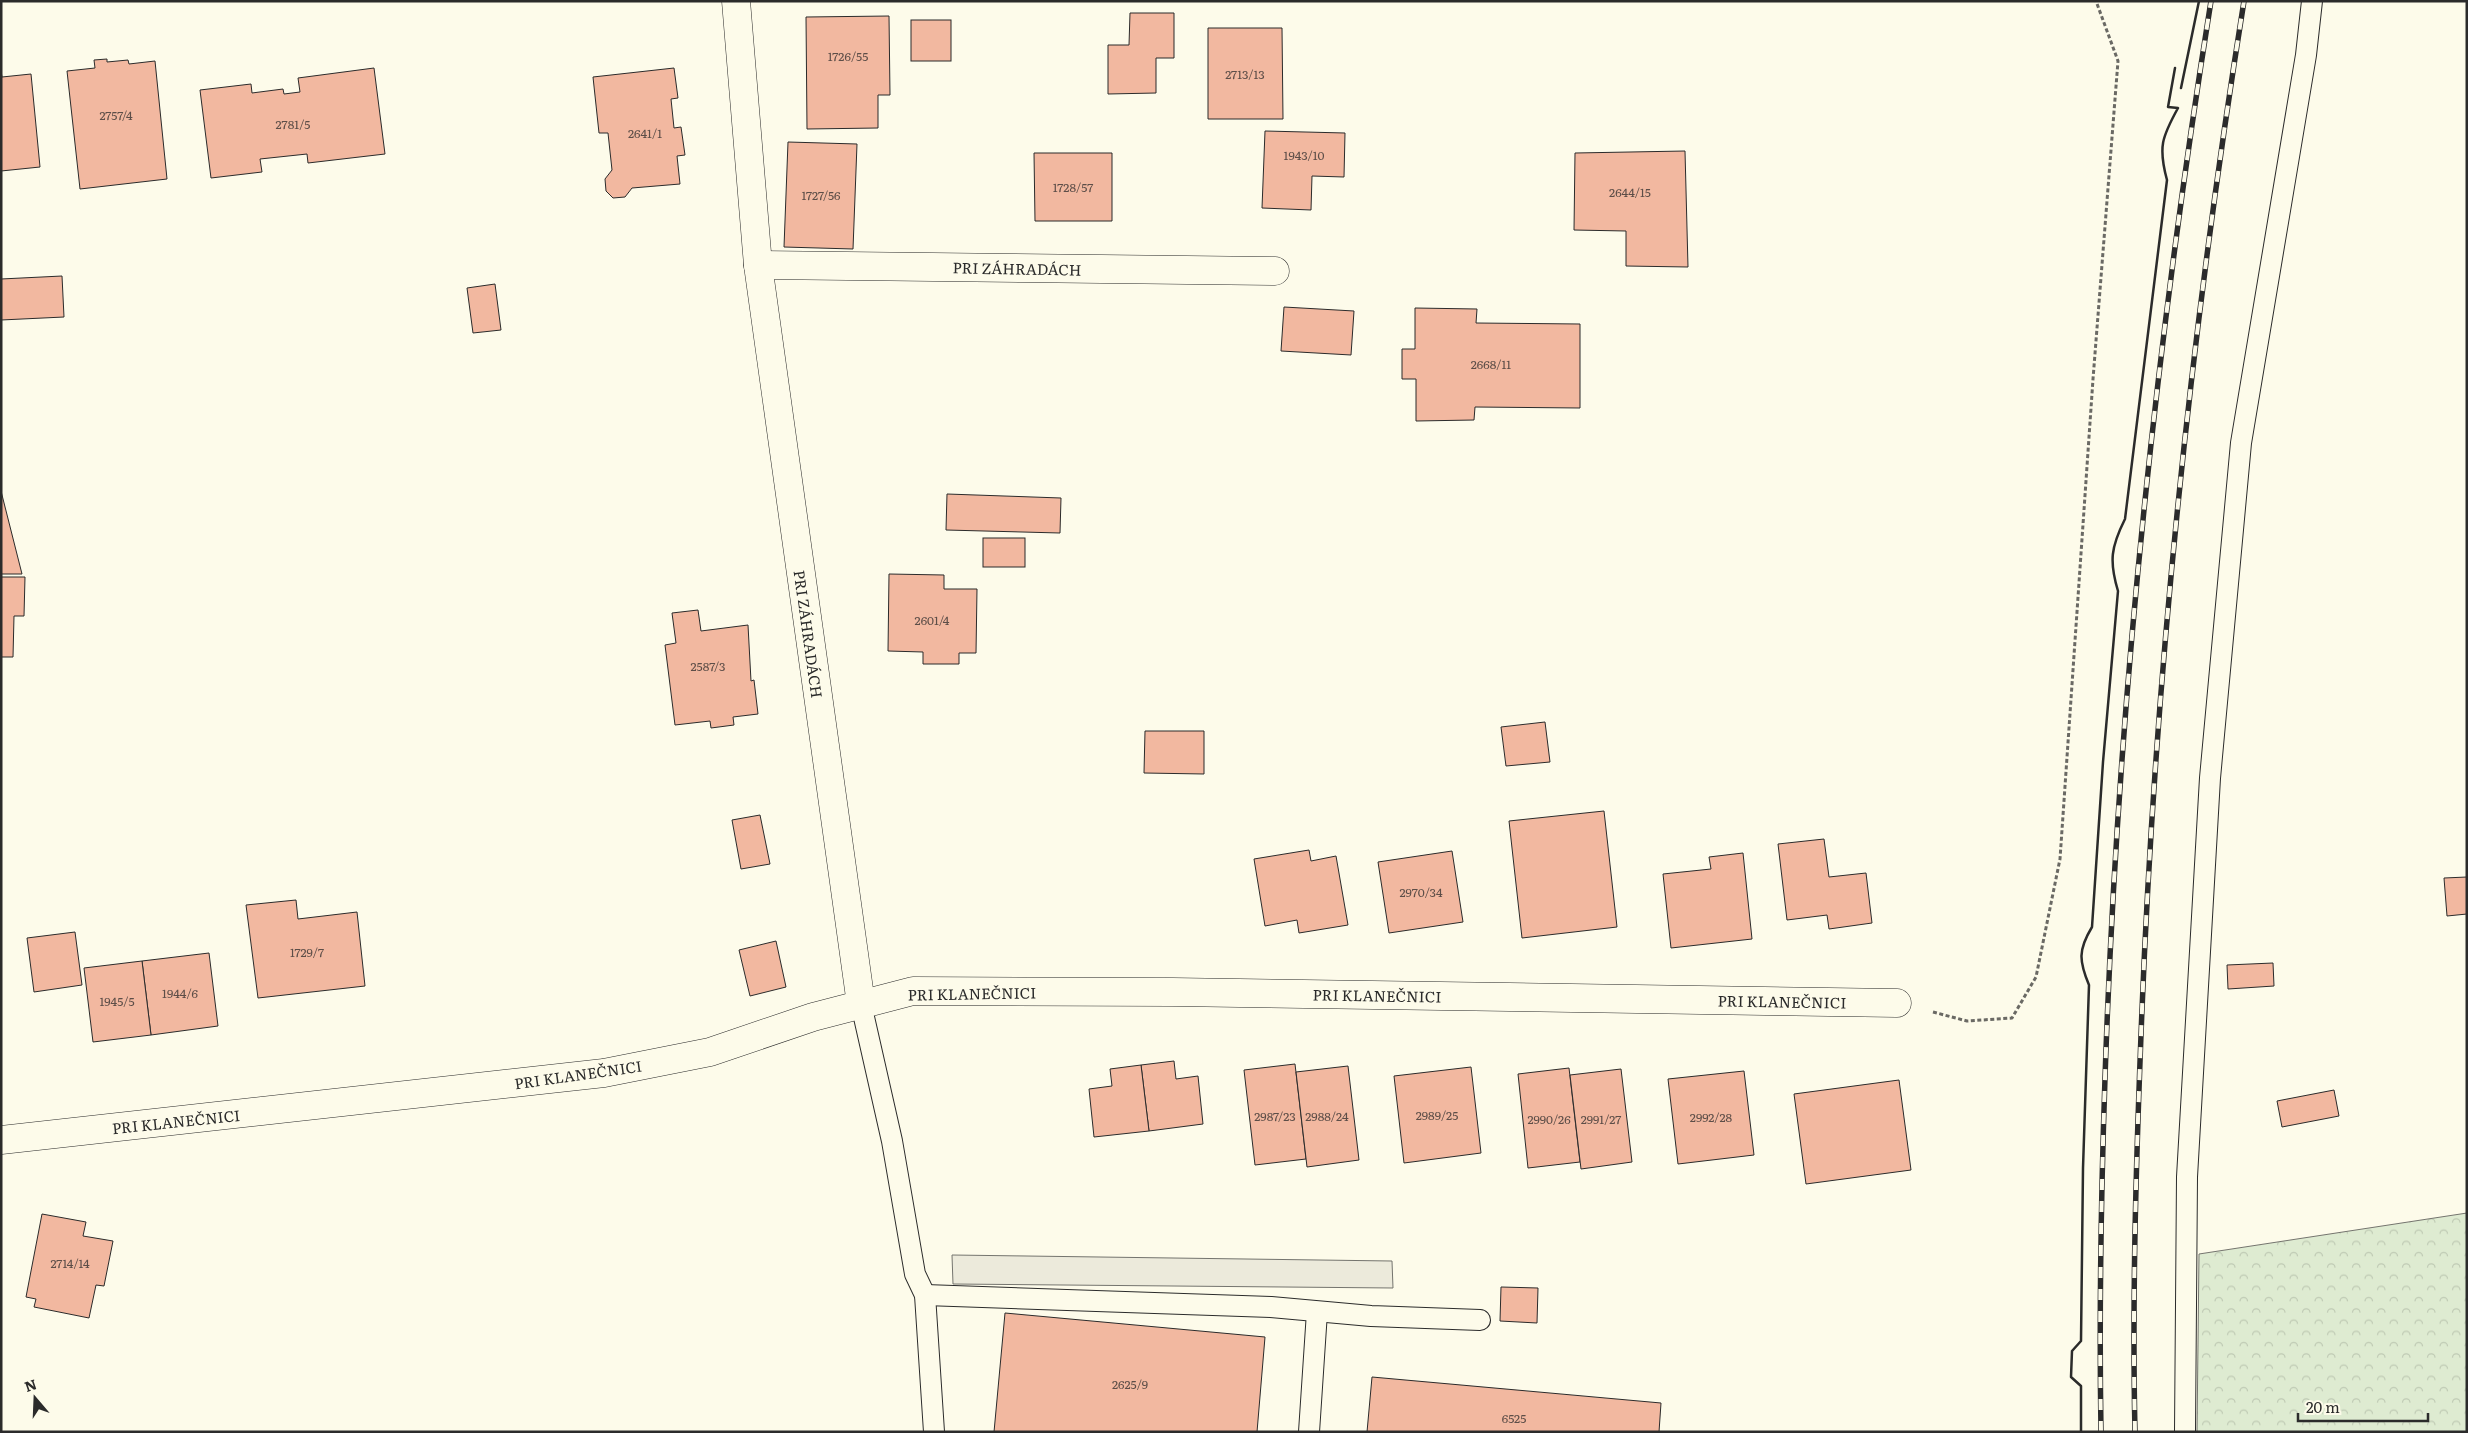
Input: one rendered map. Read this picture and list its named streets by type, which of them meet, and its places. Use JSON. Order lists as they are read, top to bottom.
{
  "streets": {
    "street": ["PRI ZÁHRADÁCH", "PRI KLANEČNICI"]
  },
  "crossings": [
    ["PRI ZÁHRADÁCH", "PRI KLANEČNICI"]
  ],
  "house_numbers": [
    "1726/55",
    "2713/13",
    "2757/4",
    "2781/5",
    "2641/1",
    "1943/10",
    "1728/57",
    "2644/15",
    "1727/56",
    "2668/11",
    "2601/4",
    "2587/3",
    "2970/34",
    "1729/7",
    "1944/6",
    "1945/5",
    "2989/25",
    "2987/23",
    "2988/24",
    "2992/28",
    "2990/26",
    "2991/27",
    "2714/14",
    "2625/9",
    "6525"
  ],
  "scale_bar": "20 m",
  "north": "top"
}
